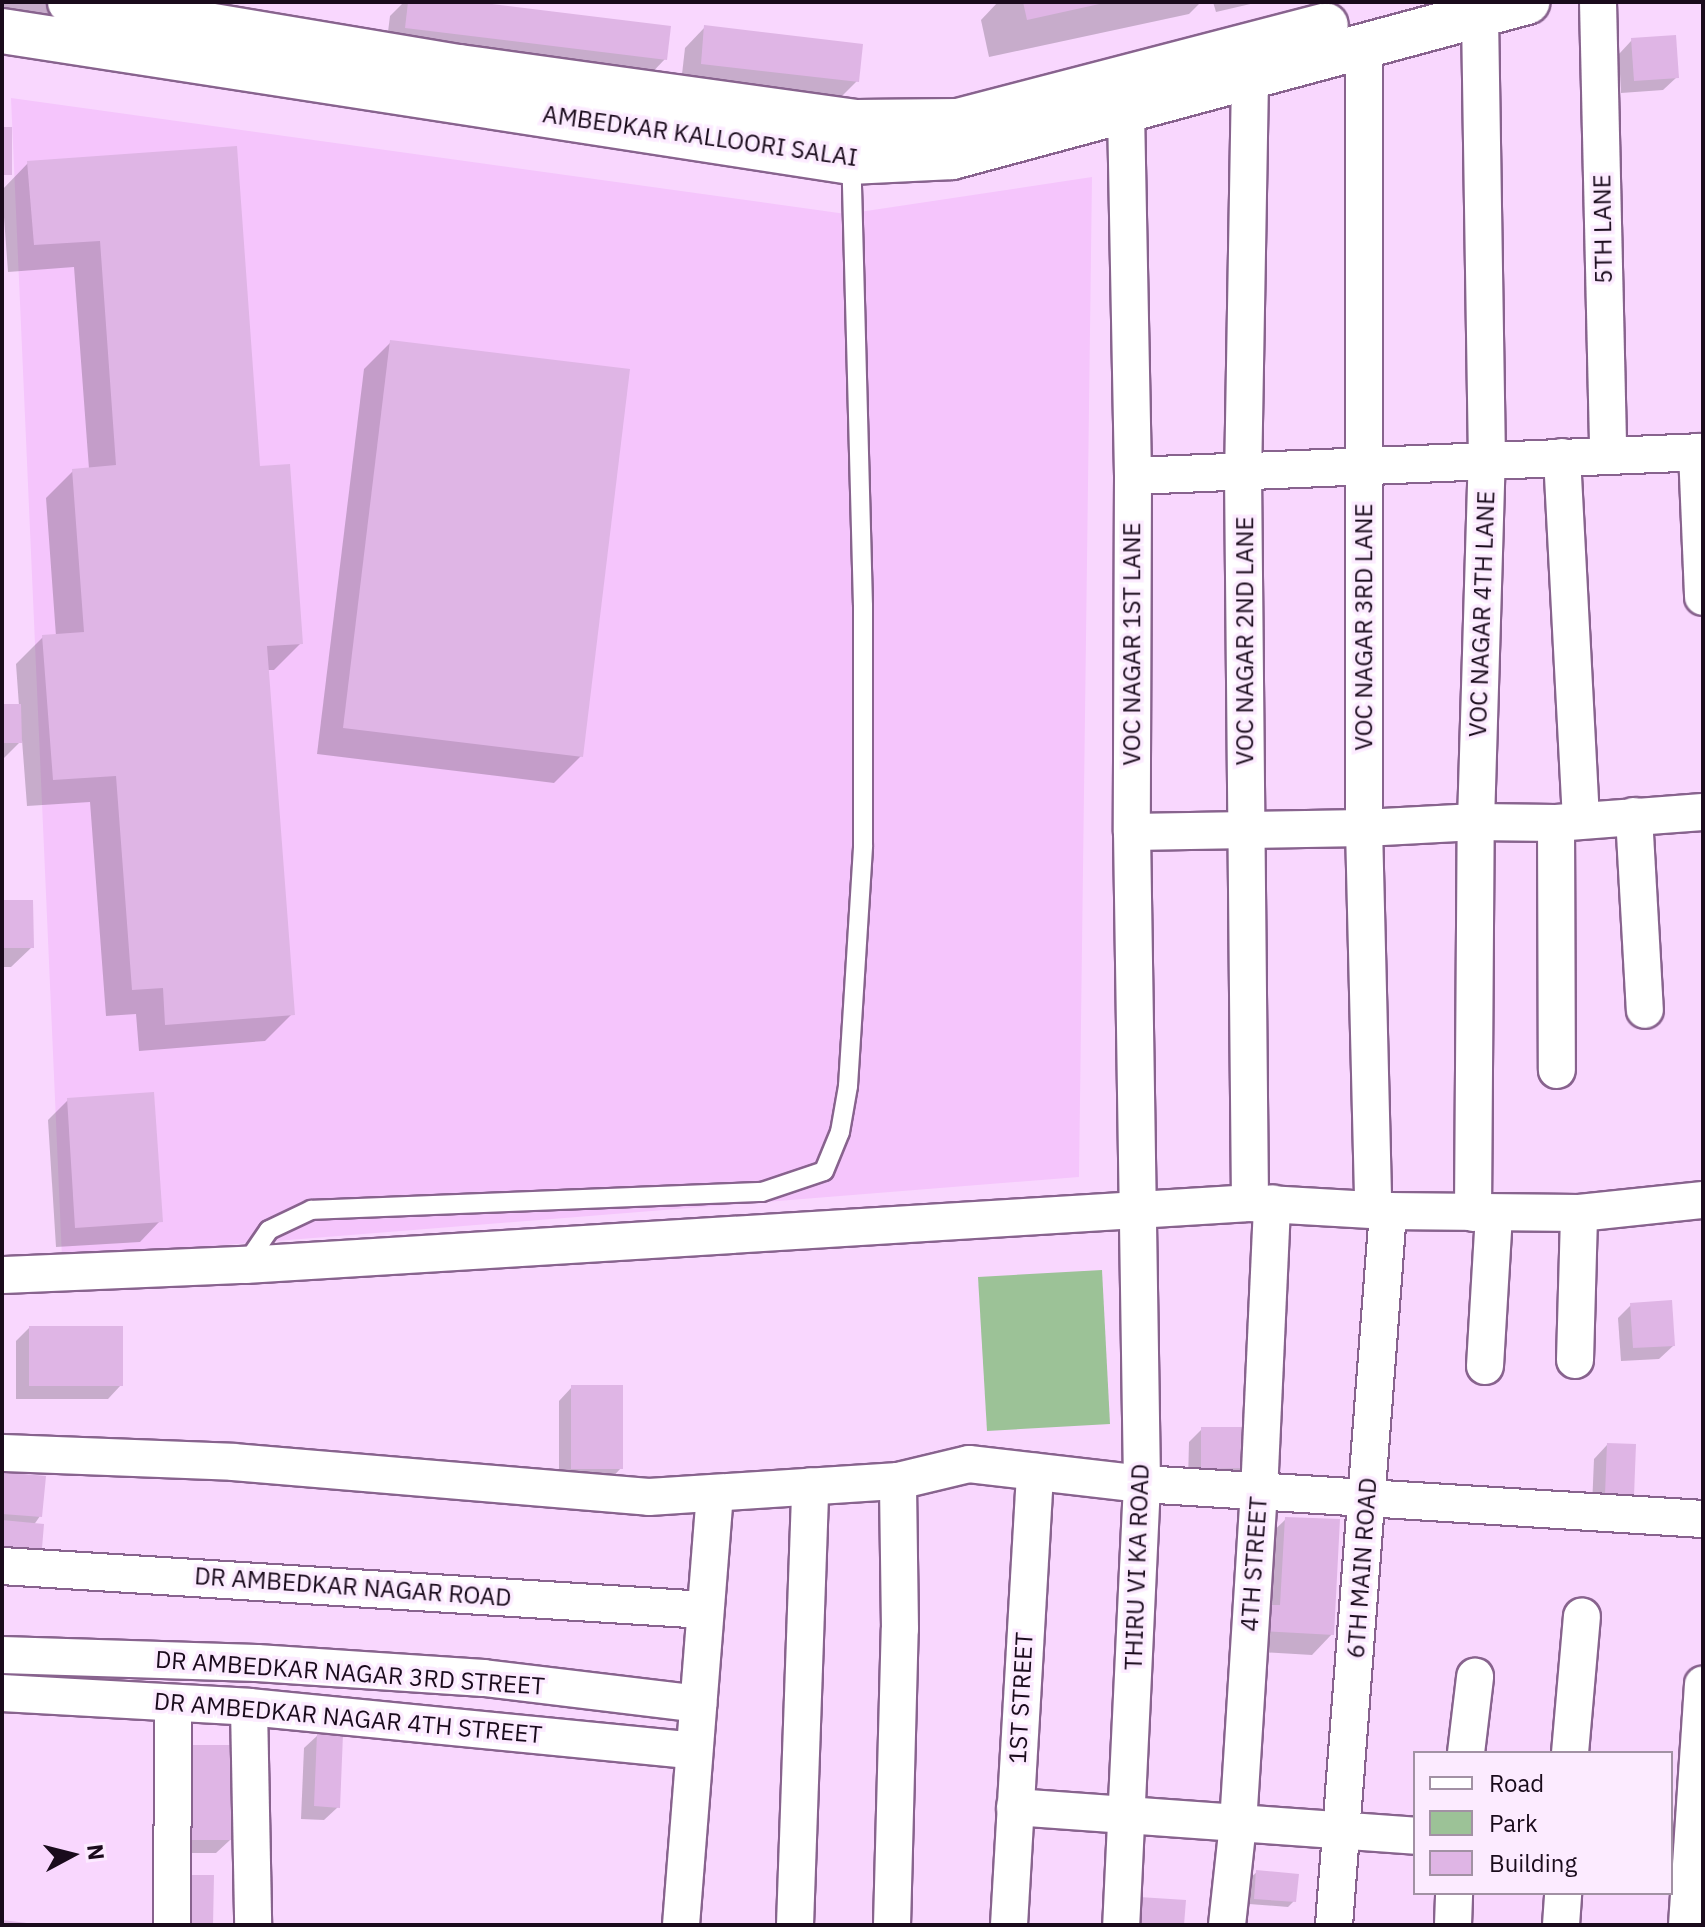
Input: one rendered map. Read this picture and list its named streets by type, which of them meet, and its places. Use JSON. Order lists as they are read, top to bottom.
{
  "streets": {
    "main road": ["AMBEDKAR KALLOORI SALAI"],
    "street": [
      "5TH LANE",
      "VOC NAGAR 4TH LANE",
      "VOC NAGAR 3RD LANE",
      "VOC NAGAR 2ND LANE",
      "VOC NAGAR 1ST LANE",
      "4TH STREET",
      "THIRU VI KA ROAD",
      "6TH MAIN ROAD",
      "DR AMBEDKAR NAGAR ROAD",
      "DR AMBEDKAR NAGAR 3RD STREET",
      "1ST STREET",
      "DR AMBEDKAR NAGAR 4TH STREET"
    ]
  },
  "crossings": [
    ["AMBEDKAR KALLOORI SALAI", "VOC NAGAR 4TH LANE"],
    ["AMBEDKAR KALLOORI SALAI", "VOC NAGAR 3RD LANE"],
    ["AMBEDKAR KALLOORI SALAI", "VOC NAGAR 2ND LANE"],
    ["AMBEDKAR KALLOORI SALAI", "VOC NAGAR 1ST LANE"],
    ["VOC NAGAR 3RD LANE", "6TH MAIN ROAD"],
    ["VOC NAGAR 2ND LANE", "4TH STREET"],
    ["VOC NAGAR 1ST LANE", "THIRU VI KA ROAD"]
  ],
  "legend": ["Road", "Park", "Building"],
  "north": "right"
}
